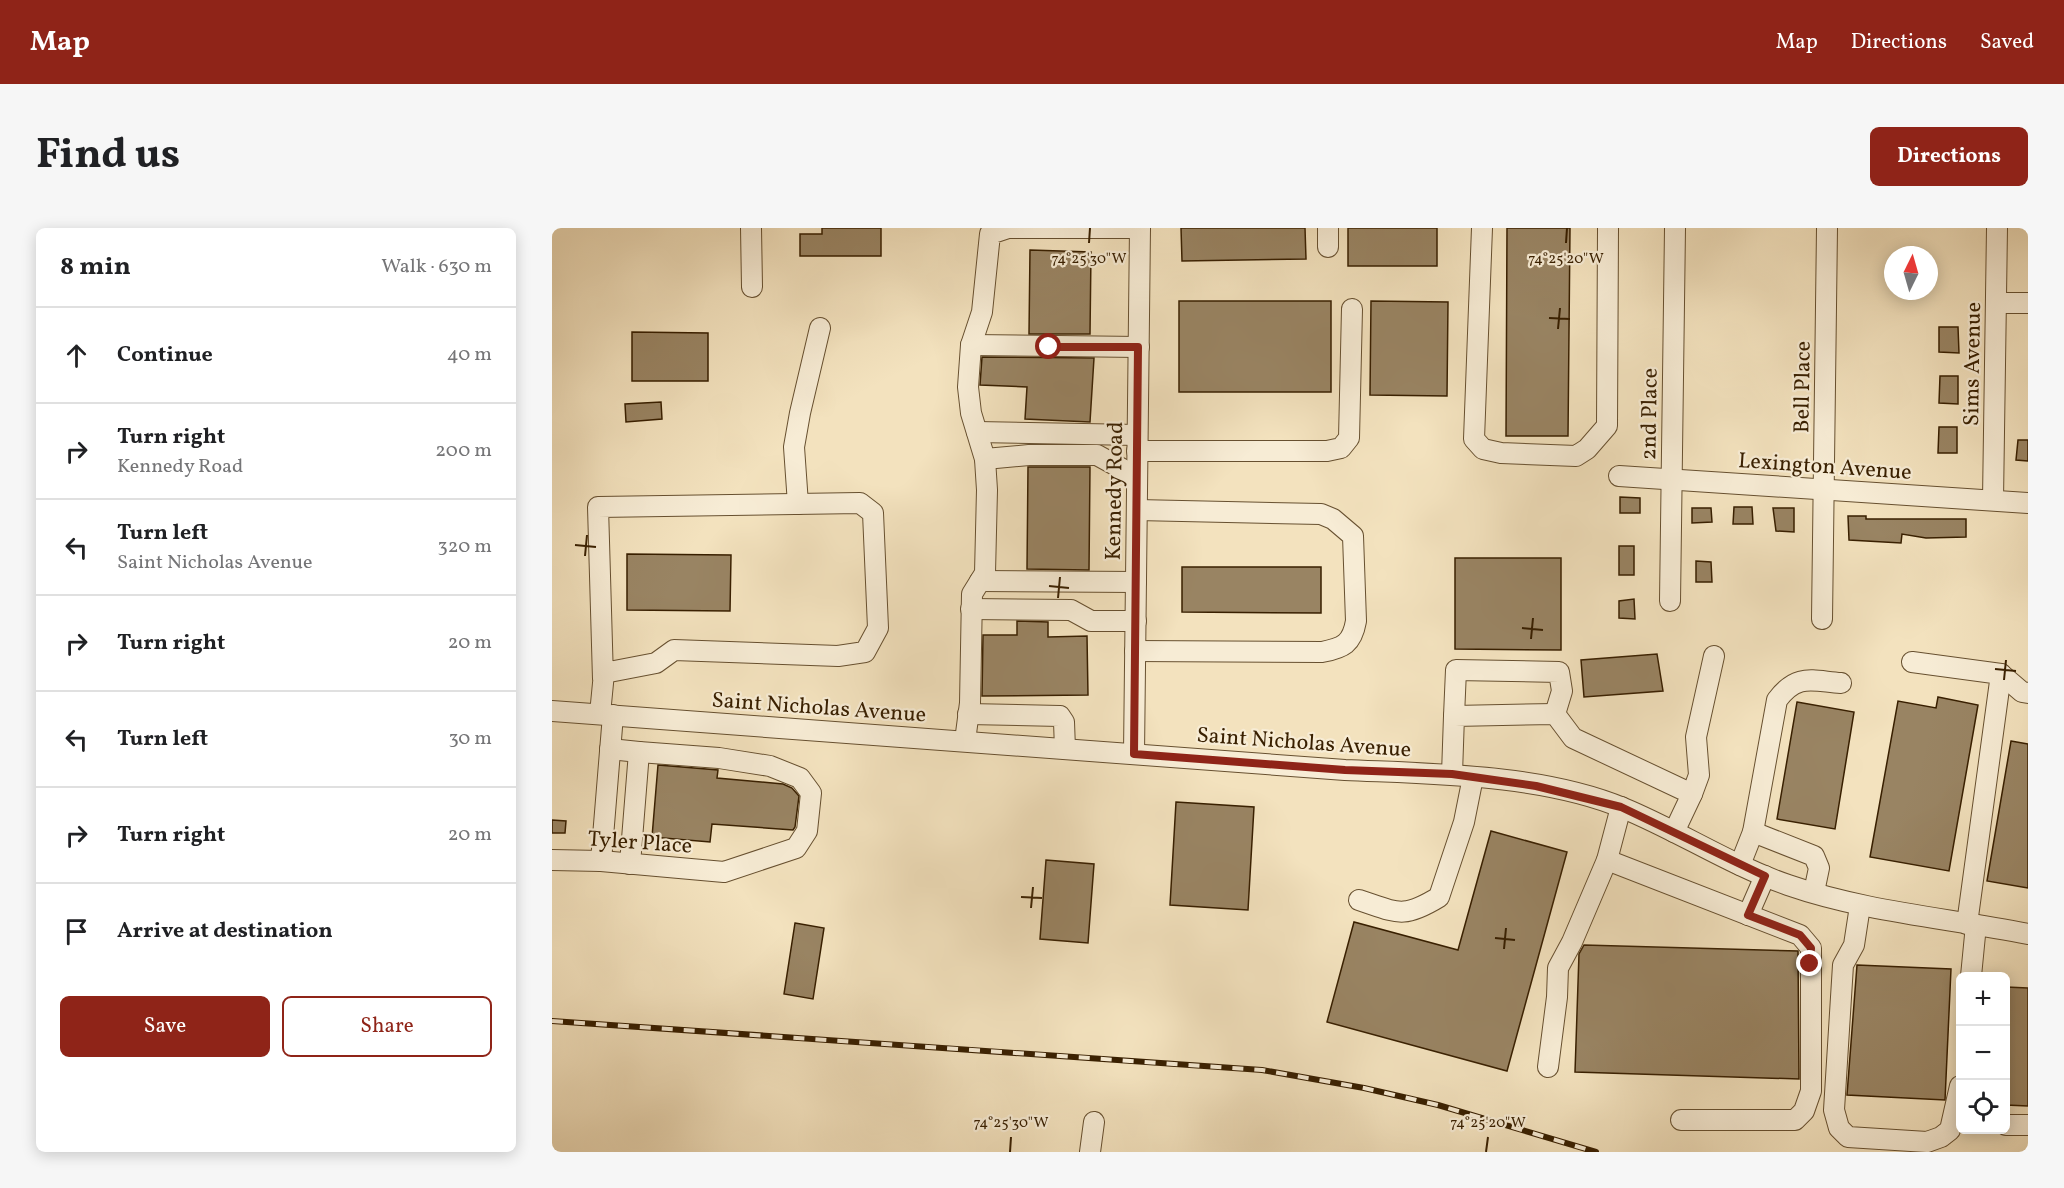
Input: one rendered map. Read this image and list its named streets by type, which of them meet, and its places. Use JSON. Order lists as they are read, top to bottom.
{
  "streets": {
    "street": [
      "Sims Avenue",
      "Bell Place",
      "2nd Place",
      "Lexington Avenue",
      "Kennedy Road",
      "Saint Nicholas Avenue",
      "Tyler Place"
    ]
  },
  "crossings": [
    ["Sims Avenue", "Lexington Avenue"],
    ["Bell Place", "Lexington Avenue"],
    ["2nd Place", "Lexington Avenue"],
    ["Kennedy Road", "Saint Nicholas Avenue"]
  ],
  "north": "top",
  "page": {
    "header": "Map",
    "nav": ["Map", "Directions", "Saved"],
    "title": "Find us",
    "buttons": [
      "Directions",
      ["Save", "Share"]
    ],
    "heading": ["8 min", "Walk · 630 m"],
    "list": [
      ["Continue", "40 m"],
      ["Turn right", "Kennedy Road", "200 m"],
      ["Turn left", "Saint Nicholas Avenue", "320 m"],
      ["Turn right", "20 m"],
      ["Turn left", "30 m"],
      ["Turn right", "20 m"],
      "Arrive at destination"
    ],
    "map_buttons": ["+", "−"]
  },
  "coordinates": ["74°25'30\"W", "74°25'20\"W"]
}
